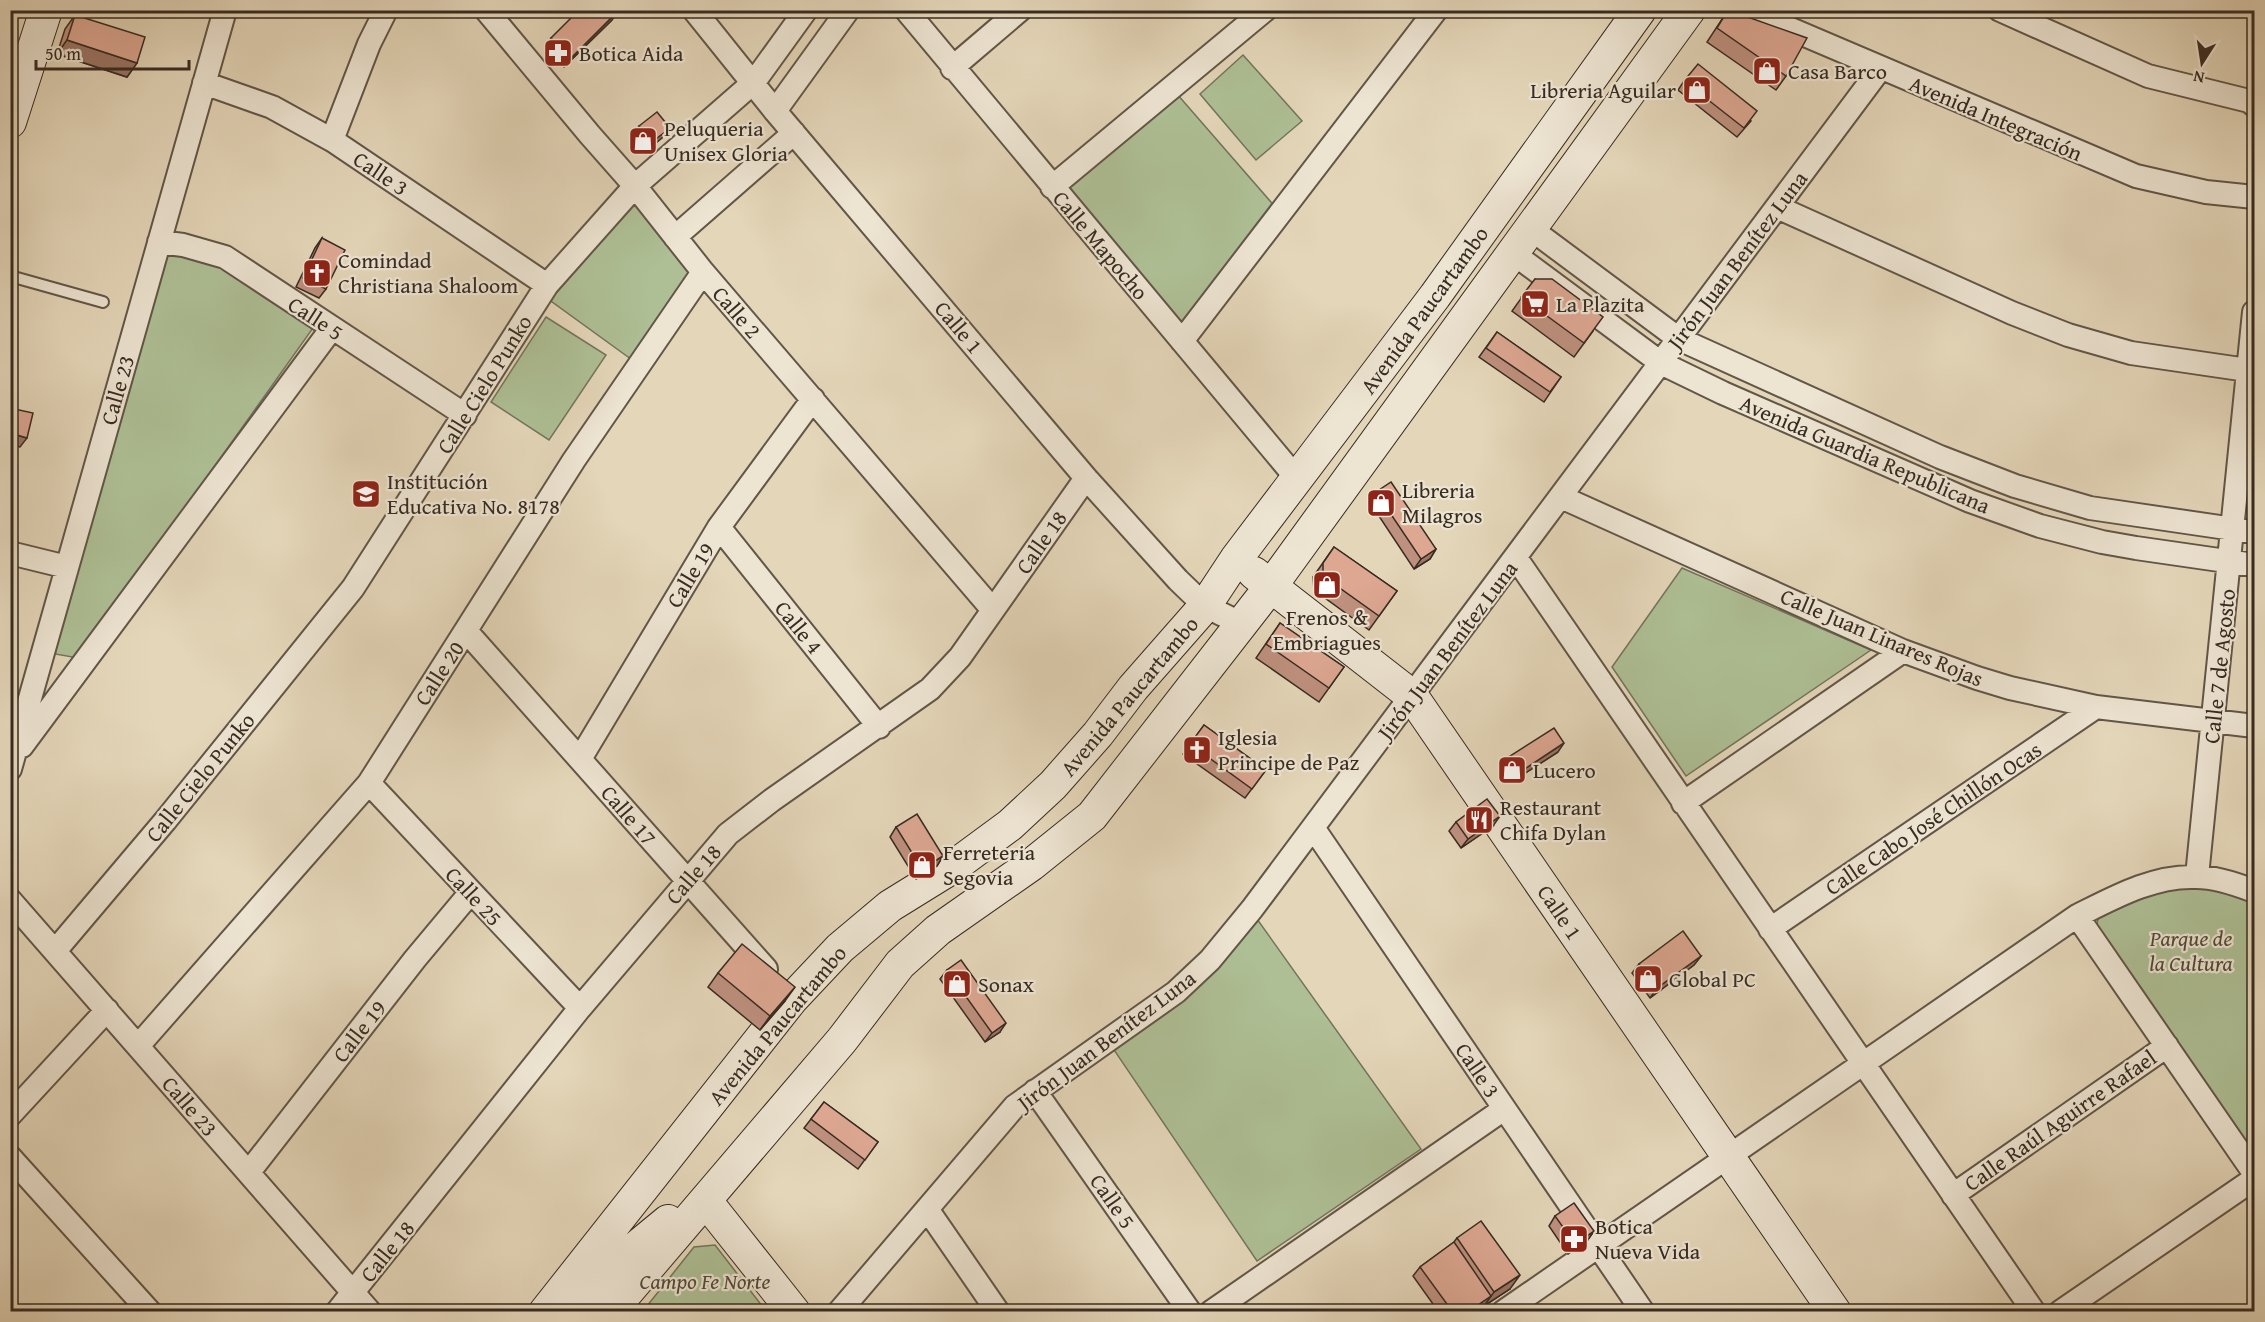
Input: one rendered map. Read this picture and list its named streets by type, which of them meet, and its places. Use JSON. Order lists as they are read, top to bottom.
{
  "streets": {
    "main road": ["Avenida Paucartambo", "Calle 1"],
    "street": [
      "Avenida Integración",
      "Calle 3",
      "Calle Mapocho",
      "Jirón Juan Benítez Luna",
      "Calle 2",
      "Calle 5",
      "Calle Cielo Punko",
      "Calle 23",
      "Avenida Guardia Republicana",
      "Calle 18",
      "Calle 19",
      "Calle 4",
      "Calle Juan Linares Rojas",
      "Calle 7 de Agosto",
      "Calle 20",
      "Calle 17",
      "Calle Cabo José Chillón Ocas",
      "Calle 25",
      "Calle Raúl Aguirre Rafael"
    ]
  },
  "crossings": [
    ["Avenida Integración", "Jirón Juan Benítez Luna"],
    ["Calle 3", "Jirón Juan Benítez Luna"],
    ["Calle 3", "Calle Cielo Punko"],
    ["Calle 3", "Calle 23"],
    ["Calle Mapocho", "Avenida Paucartambo"],
    ["Jirón Juan Benítez Luna", "Calle 5"],
    ["Jirón Juan Benítez Luna", "Calle 1"],
    ["Jirón Juan Benítez Luna", "Avenida Guardia Republicana"],
    ["Jirón Juan Benítez Luna", "Calle Juan Linares Rojas"],
    ["Avenida Paucartambo", "Calle 1"],
    ["Avenida Paucartambo", "Avenida Guardia Republicana"],
    ["Avenida Paucartambo", "Calle 17"],
    ["Calle 2", "Calle Cielo Punko"],
    ["Calle 2", "Calle 18"],
    ["Calle 2", "Calle 19"],
    ["Calle 2", "Calle 20"],
    ["Calle 5", "Calle Cielo Punko"],
    ["Calle 5", "Calle 23"],
    ["Calle 1", "Calle Cielo Punko"],
    ["Calle 1", "Calle 18"],
    ["Calle Cielo Punko", "Calle 23"],
    ["Calle 23", "Calle 18"],
    ["Calle 23", "Calle 19"],
    ["Calle 23", "Calle 20"],
    ["Avenida Guardia Republicana", "Calle 7 de Agosto"],
    ["Calle 18", "Calle 4"],
    ["Calle 18", "Calle 17"],
    ["Calle 18", "Calle 25"],
    ["Calle 19", "Calle 4"],
    ["Calle 19", "Calle 17"],
    ["Calle 19", "Calle 25"],
    ["Calle Juan Linares Rojas", "Calle 7 de Agosto"],
    ["Calle Juan Linares Rojas", "Calle Cabo José Chillón Ocas"],
    ["Calle 20", "Calle 17"],
    ["Calle 20", "Calle 25"]
  ],
  "parks": ["Parque de la Cultura", "Campo Fe Norte"],
  "places": {
    "pharmacy": ["Botica Aida", "Botica Nueva Vida"],
    "shop": [
      "Casa Barco",
      "Libreria Aguilar",
      "Peluqueria Unisex Gloria",
      "Libreria Milagros",
      "Frenos & Embriagues",
      "Lucero",
      "Ferreteria Segovia",
      "Global PC",
      "Sonax"
    ],
    "church": ["Comindad Christiana Shaloom", "Iglesia Principe de Paz"],
    "supermarket": ["La Plazita"],
    "school or university": ["Institución Educativa No. 8178"],
    "restaurant": ["Restaurant Chifa Dylan"]
  },
  "scale_bar": "50 m",
  "north": "bottom"
}
